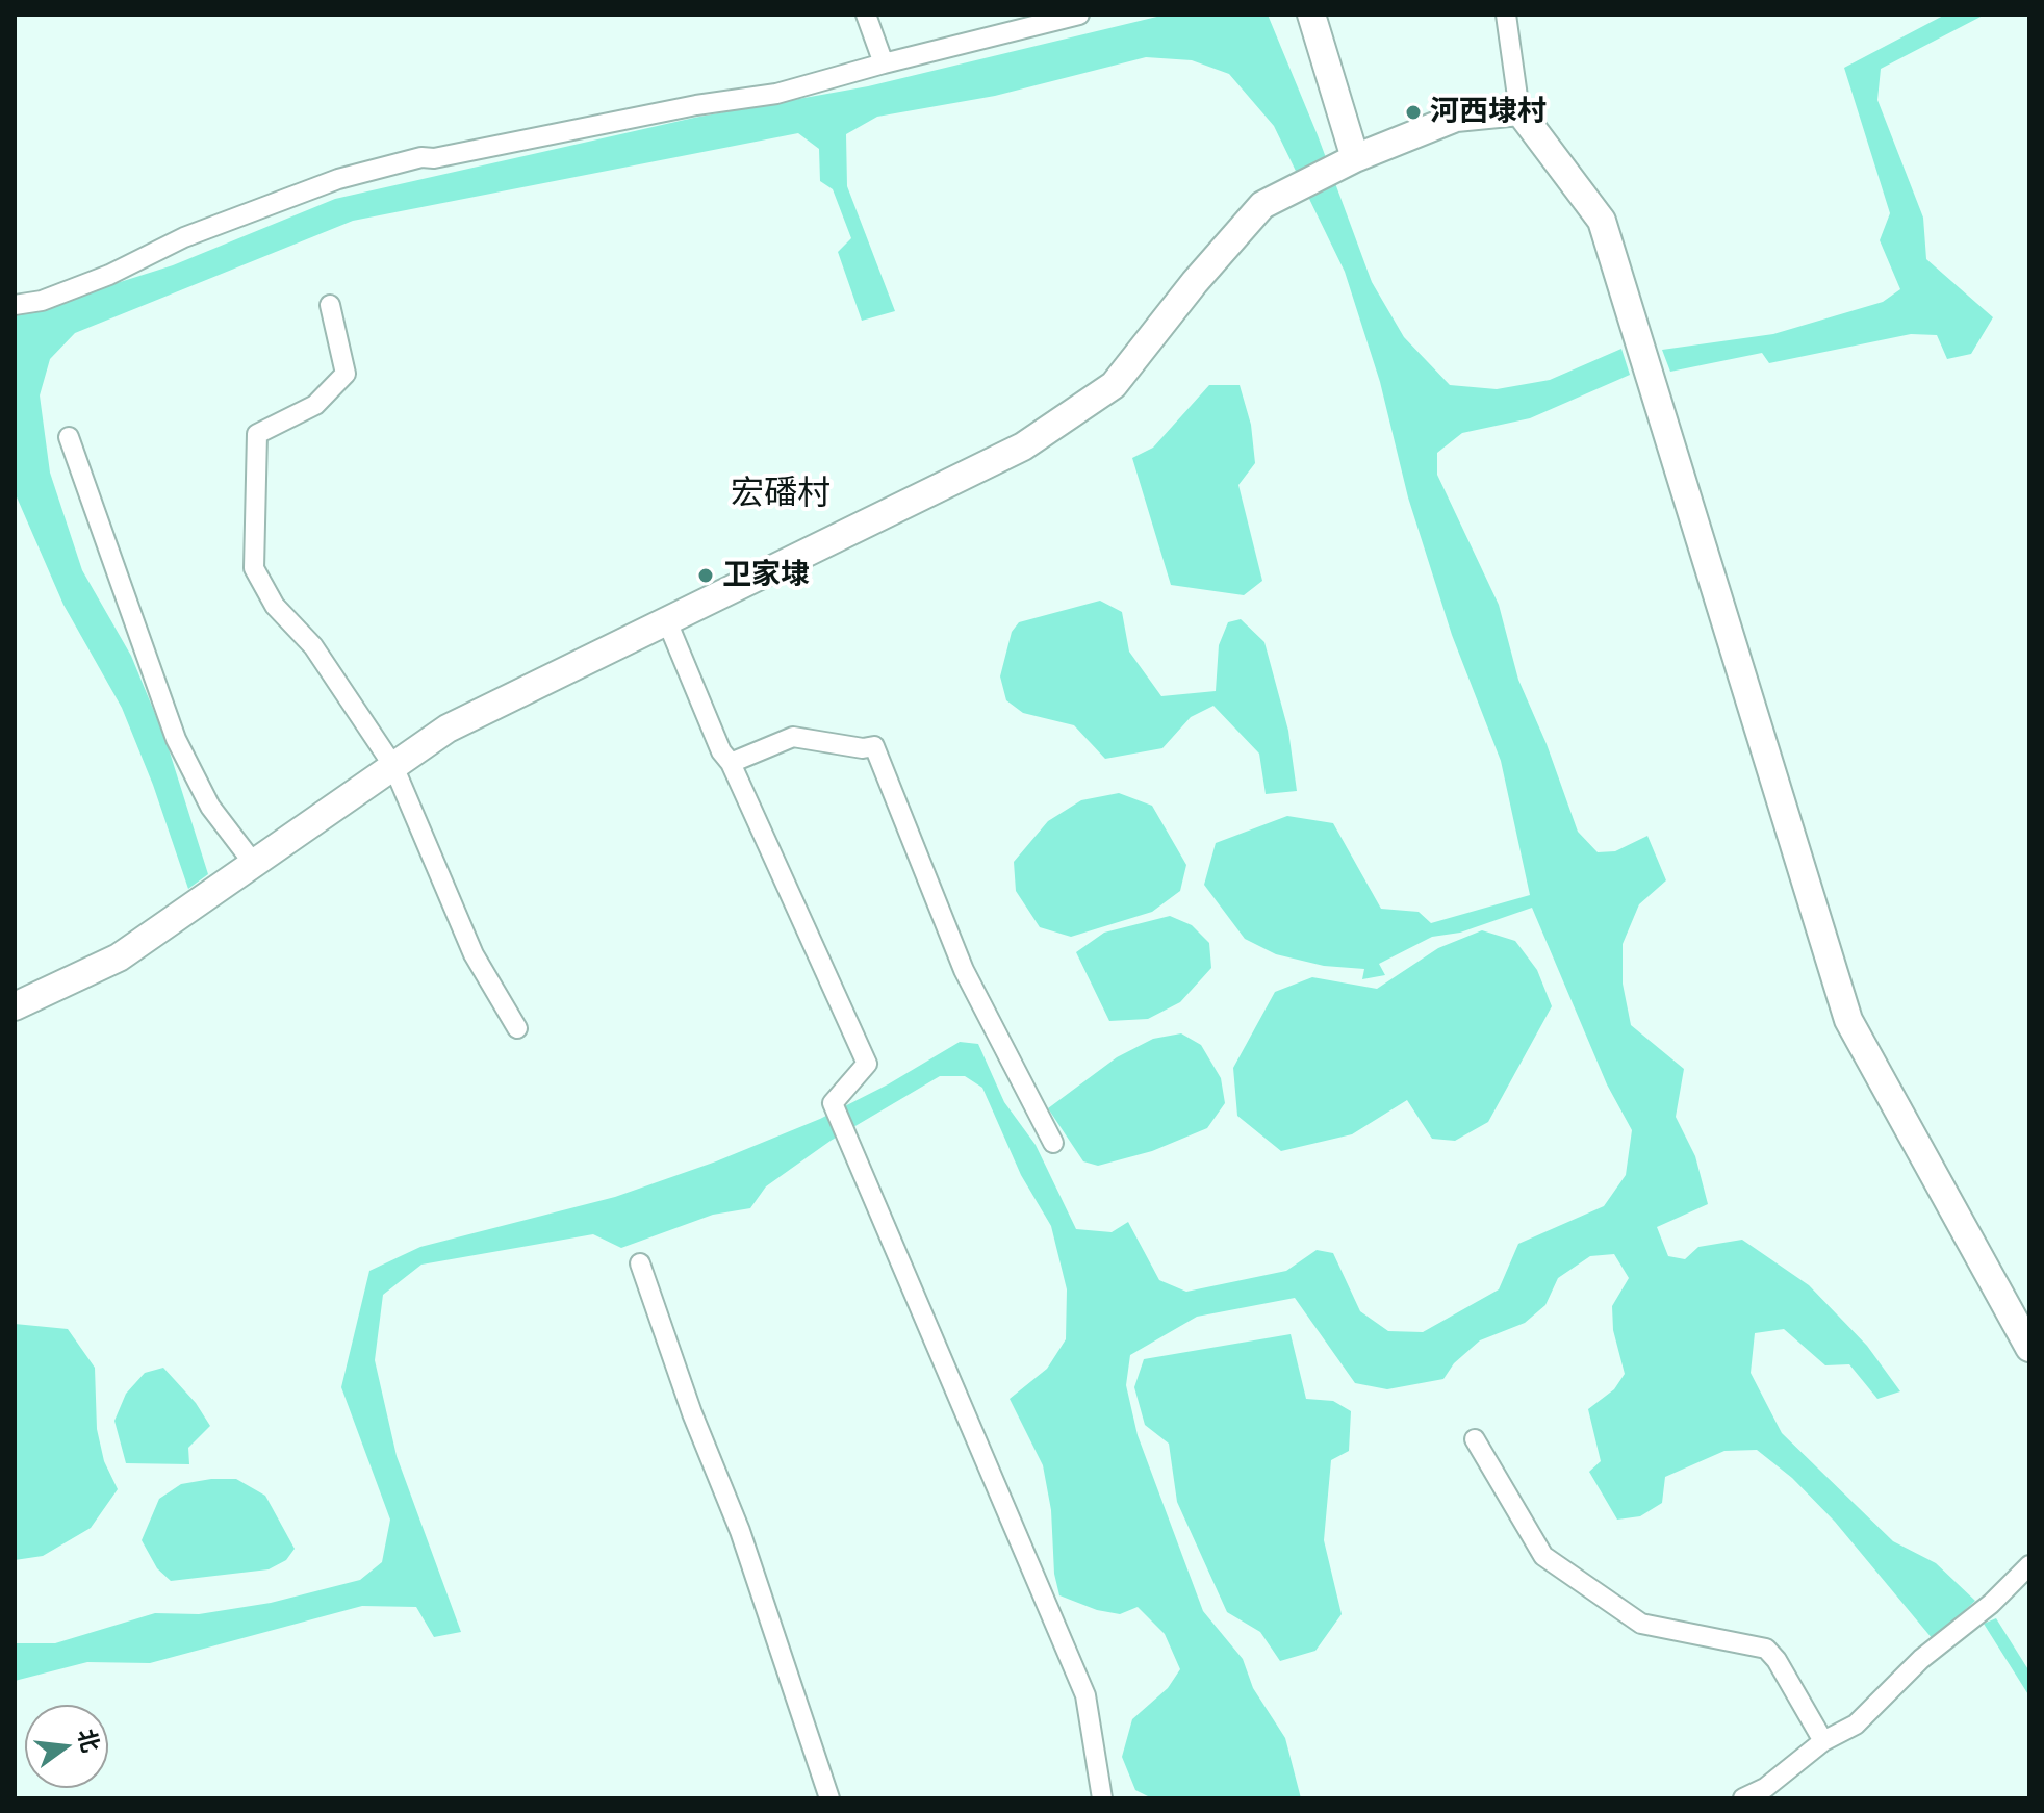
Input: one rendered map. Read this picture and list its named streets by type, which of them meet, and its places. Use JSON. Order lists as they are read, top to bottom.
{
  "districts": ["宏磻村"],
  "places": ["河西埭村", "卫家埭"],
  "north": "right"
}
